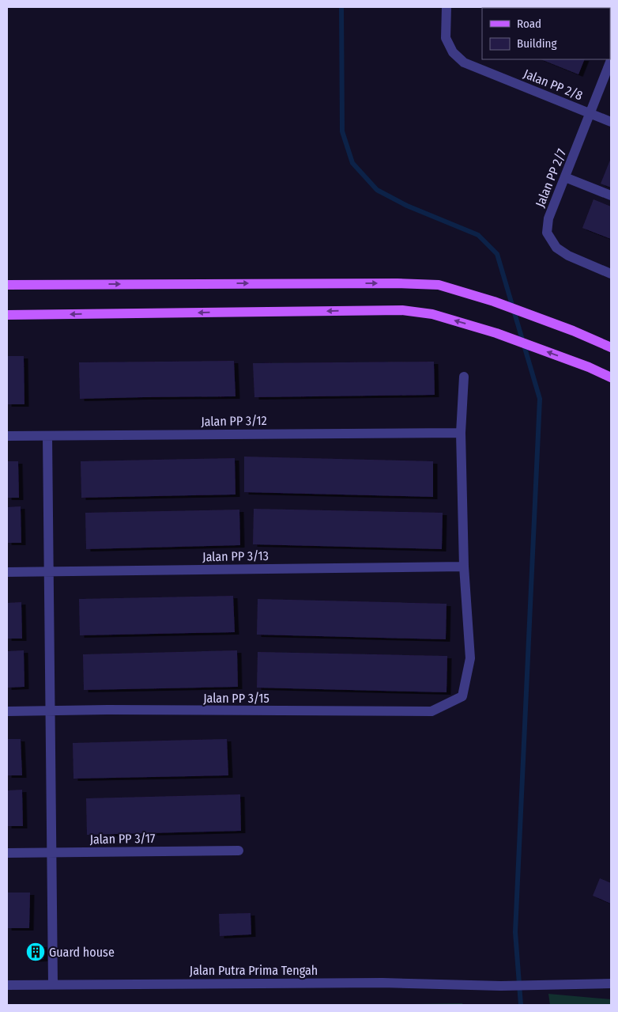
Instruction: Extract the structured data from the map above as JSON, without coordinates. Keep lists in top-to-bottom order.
{
  "streets": {
    "street": [
      "Jalan PP 2/8",
      "Jalan PP 2/7",
      "Jalan PP 3/12",
      "Jalan PP 3/13",
      "Jalan PP 3/15",
      "Jalan PP 3/17",
      "Jalan Putra Prima Tengah"
    ]
  },
  "crossings": [
    ["Jalan PP 2/8", "Jalan PP 2/7"],
    ["Jalan PP 3/13", "Jalan PP 3/15"]
  ],
  "places": {
    "building": ["Guard house"]
  },
  "legend": ["Road", "Building"]
}
